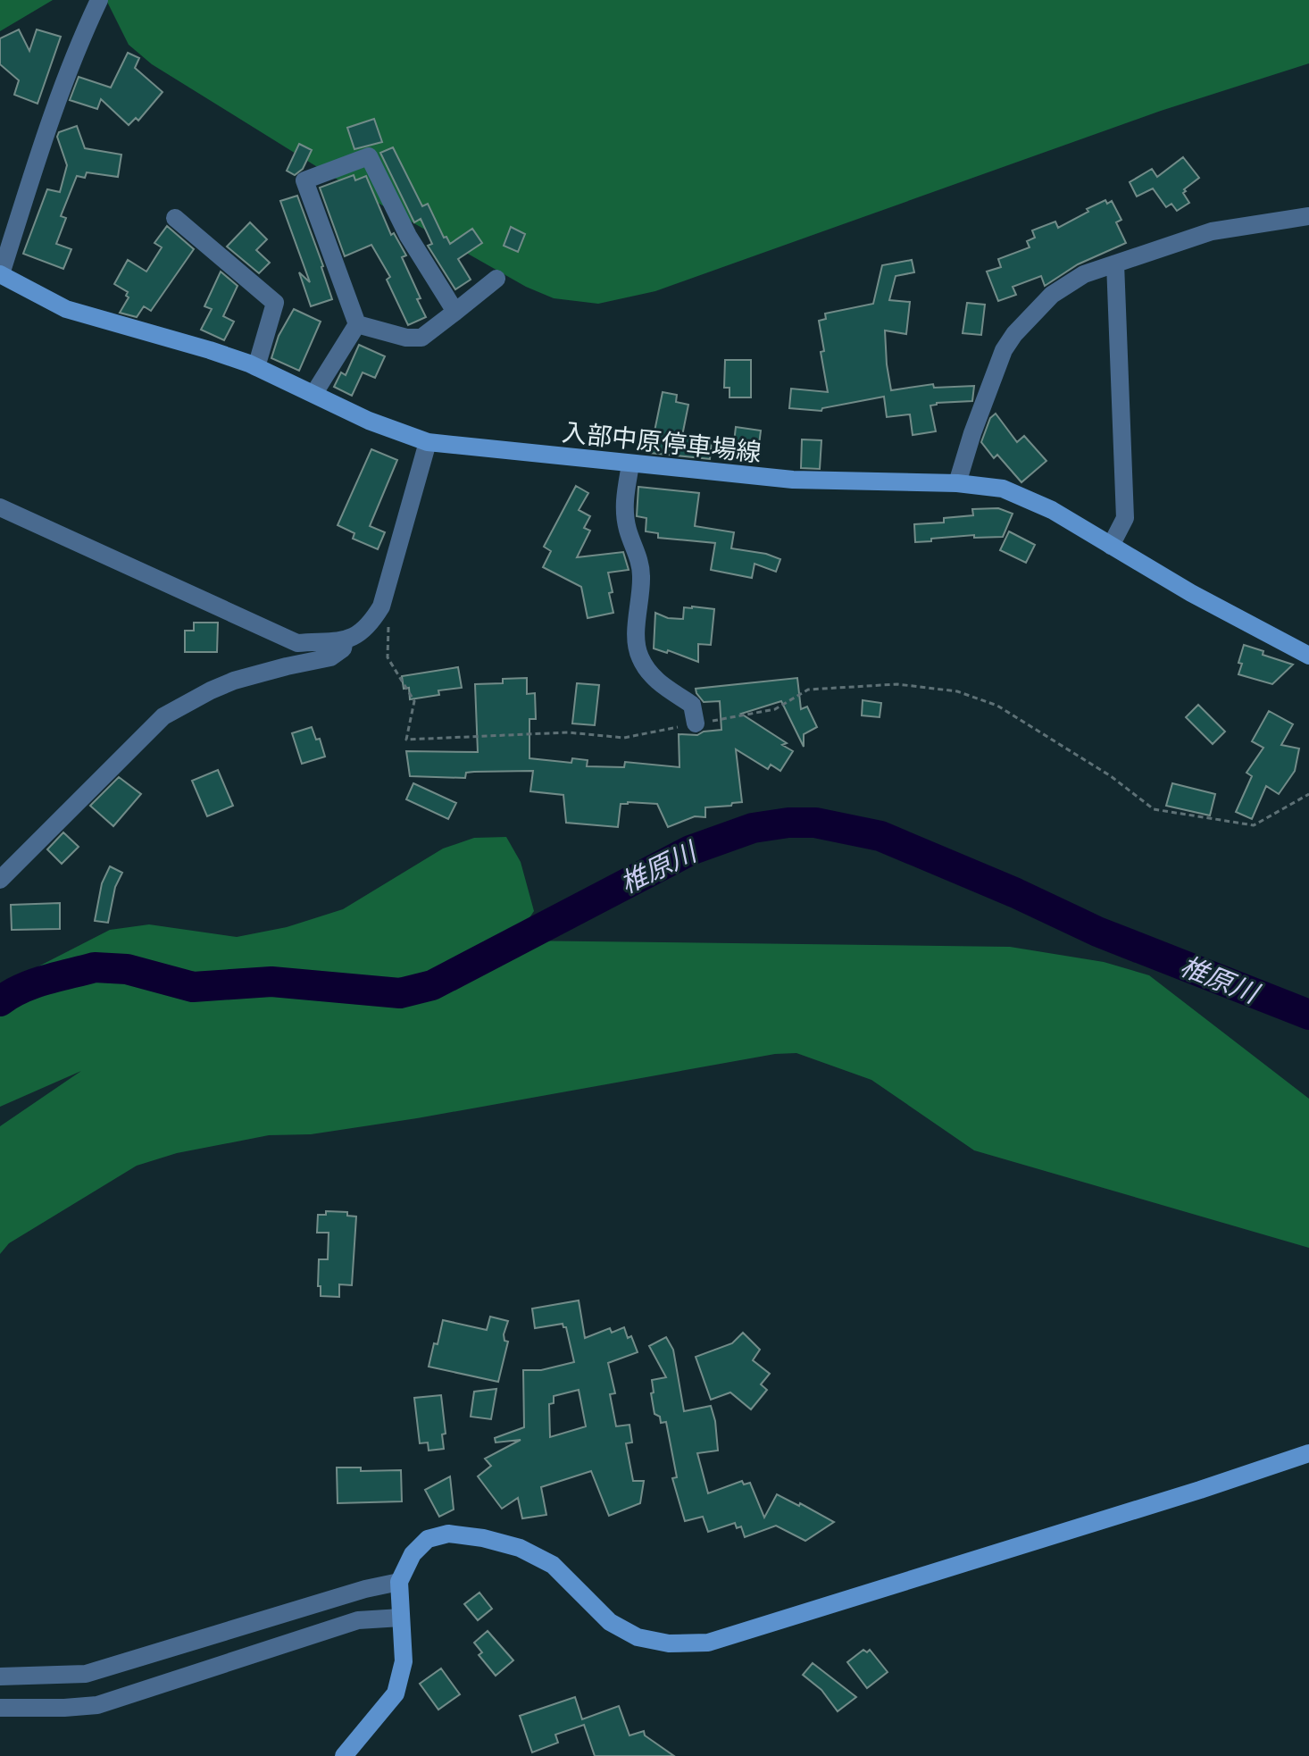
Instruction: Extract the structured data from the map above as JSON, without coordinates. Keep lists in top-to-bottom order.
{
  "streets": {
    "main road": ["入部中原停車場線"]
  },
  "water": ["椎原川"]
}
